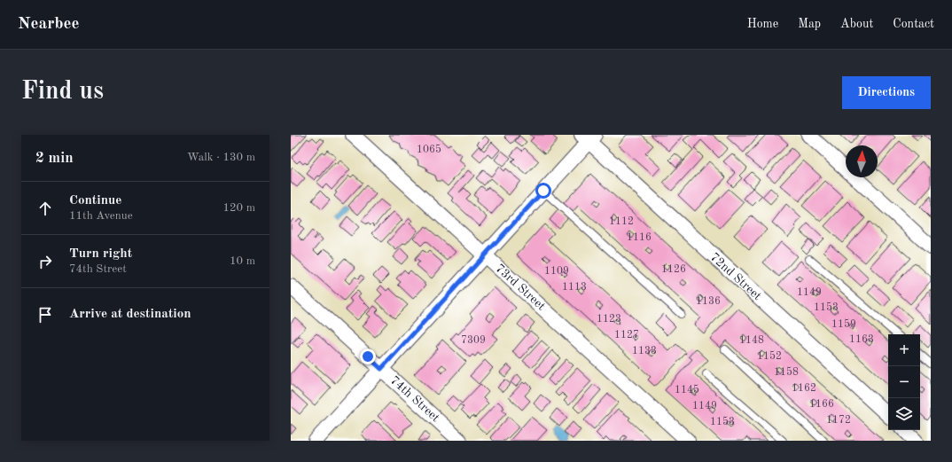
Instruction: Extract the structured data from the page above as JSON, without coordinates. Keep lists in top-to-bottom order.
{
  "streets": {
    "street": ["72nd Street", "73rd Street", "74th Street"]
  },
  "house_numbers": [
    "1065",
    "1112",
    "1116",
    "1126",
    "1109",
    "1113",
    "1149",
    "1136",
    "1153",
    "1123",
    "1159",
    "1127",
    "1163",
    "7309",
    "1148",
    "1133",
    "1152",
    "1158",
    "1162",
    "1145",
    "1166",
    "1149",
    "1172",
    "1153"
  ],
  "north": "top",
  "page": {
    "header": "Nearbee",
    "nav": [
      "Home",
      "Map",
      "About",
      "Contact"
    ],
    "buttons": "Directions",
    "title": "Find us",
    "heading": ["2 min", "Walk · 130 m"],
    "list": [
      ["Continue", "11th Avenue", "120 m"],
      ["Turn right", "74th Street", "10 m"],
      "Arrive at destination"
    ],
    "map_buttons": ["+", "−"]
  }
}
